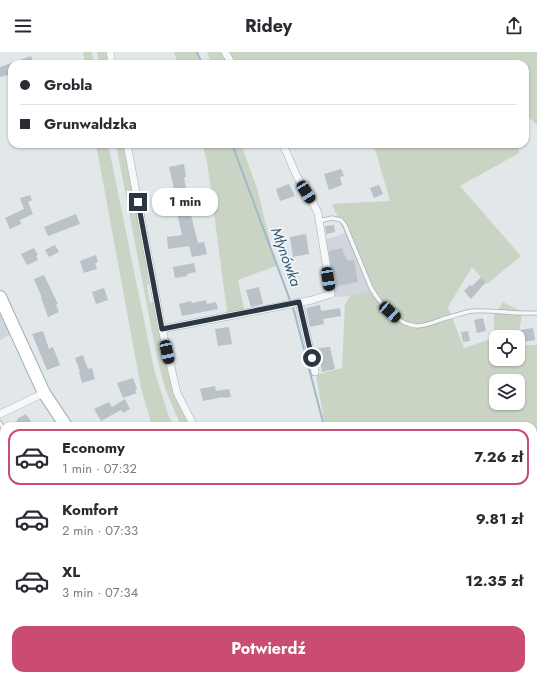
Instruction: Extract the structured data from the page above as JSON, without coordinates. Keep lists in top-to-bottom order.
{
  "water": ["Młynówka"],
  "page": {
    "header": "Ridey",
    "banner": ["Grobla", "Grunwaldzka"],
    "bubble": "1 min",
    "list": [
      {
        "name": "Economy",
        "note": "1 min · 07:32",
        "value": "7.26 zł"
      },
      {
        "name": "Komfort",
        "note": "2 min · 07:33",
        "value": "9.81 zł"
      },
      {
        "name": "XL",
        "note": "3 min · 07:34",
        "value": "12.35 zł"
      }
    ],
    "buttons": "Potwierdź"
  }
}
